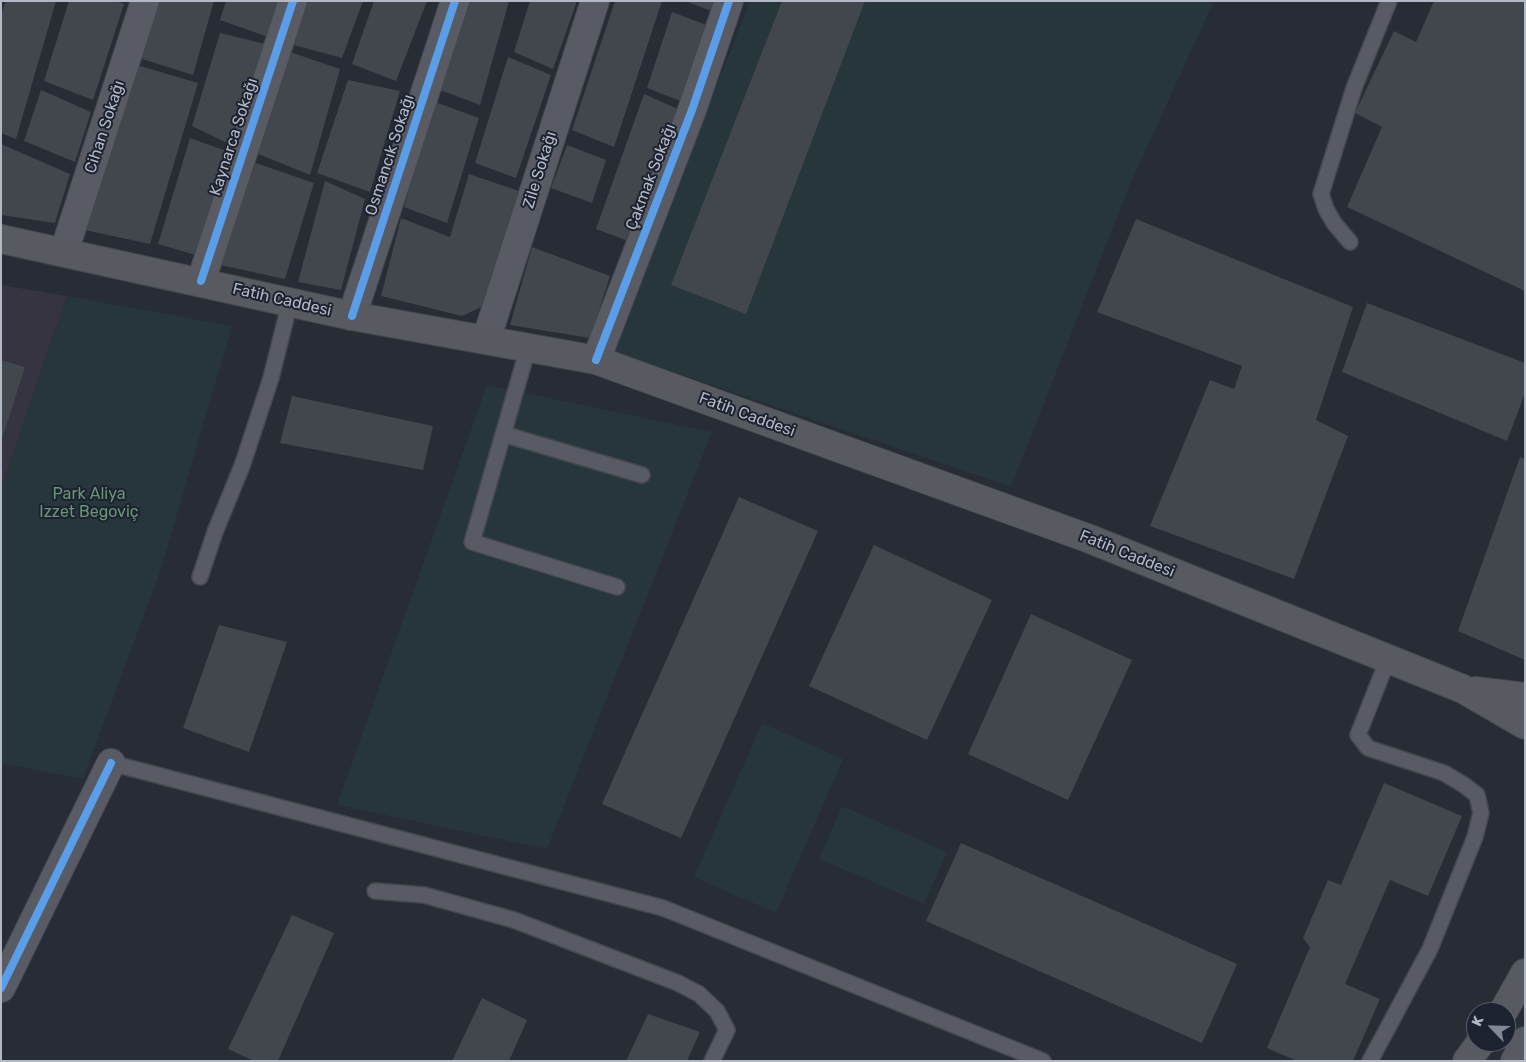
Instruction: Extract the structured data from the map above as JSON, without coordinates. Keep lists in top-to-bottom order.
{
  "streets": {
    "main road": ["Fatih Caddesi"],
    "street": [
      "Cihan Sokağı",
      "Kaynarca Sokağı",
      "Osmancık Sokağı",
      "Zile Sokağı",
      "Çakmak Sokağı"
    ]
  },
  "crossings": [
    ["Cihan Sokağı", "Fatih Caddesi"],
    ["Kaynarca Sokağı", "Fatih Caddesi"],
    ["Osmancık Sokağı", "Fatih Caddesi"],
    ["Zile Sokağı", "Fatih Caddesi"],
    ["Çakmak Sokağı", "Fatih Caddesi"]
  ],
  "parks": ["Park Aliya Izzet Begoviç"],
  "north": "top left"
}
